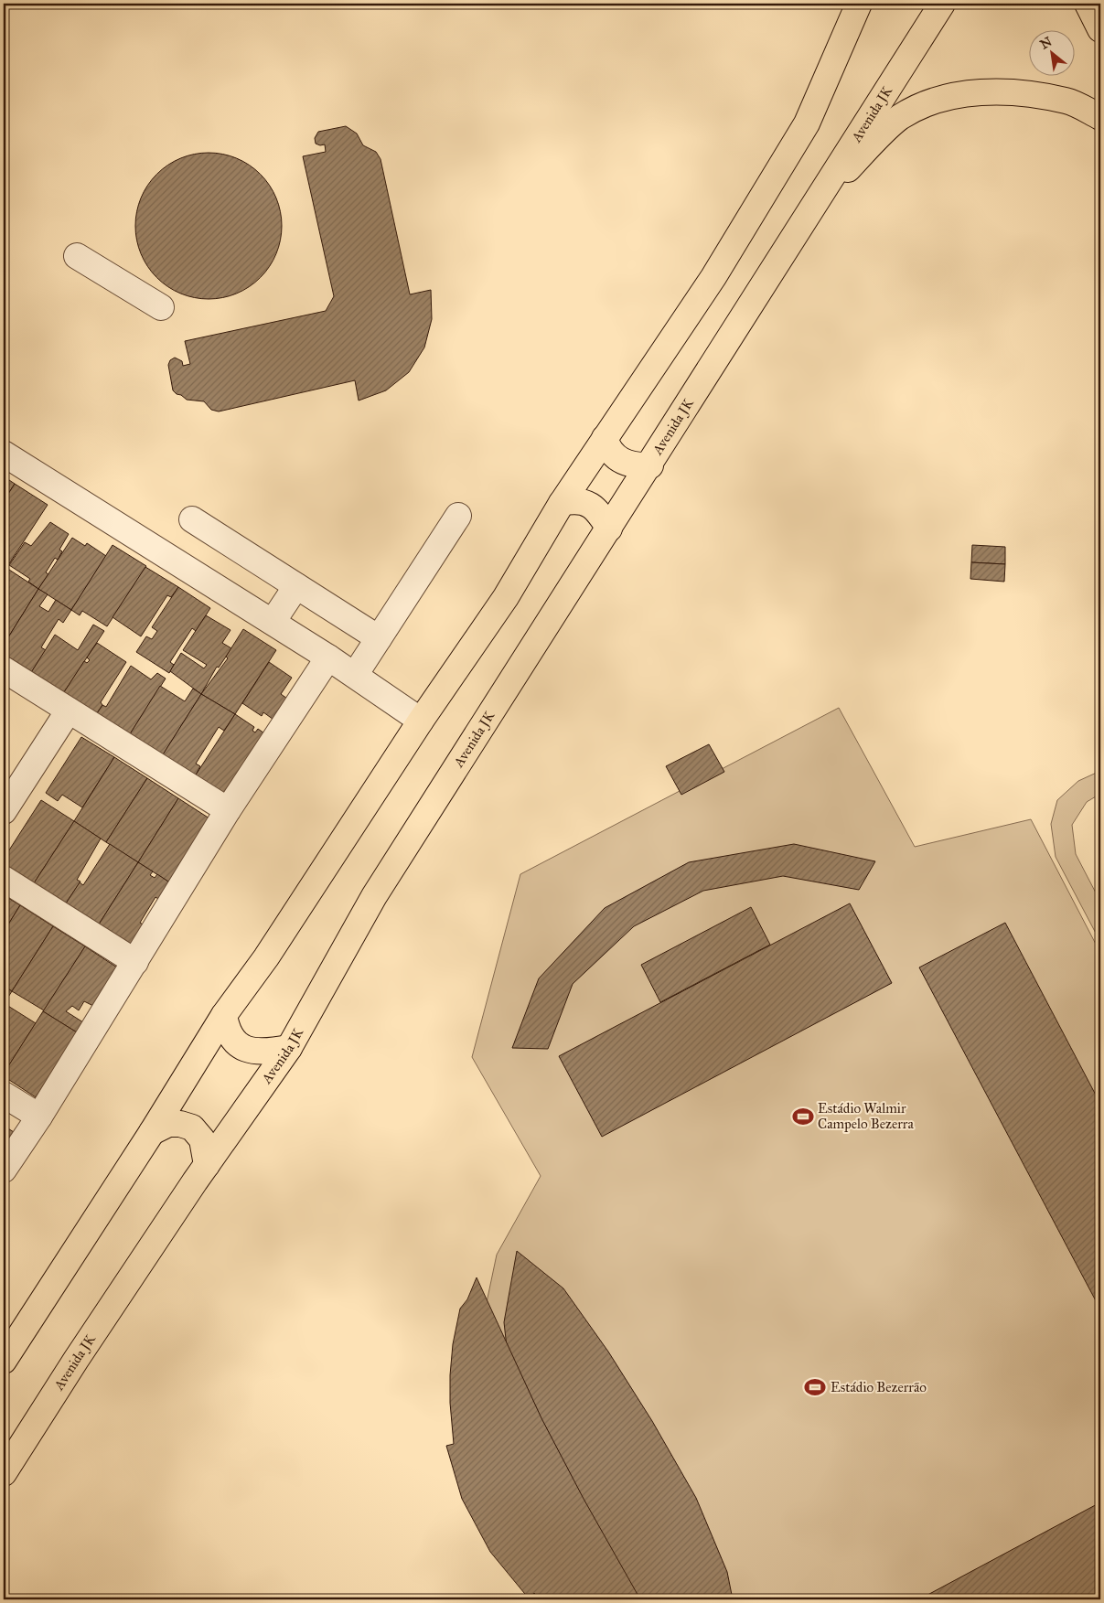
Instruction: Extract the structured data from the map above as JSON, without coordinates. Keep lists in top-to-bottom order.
{
  "streets": {
    "main road": ["Avenida JK"]
  },
  "places": {
    "sports": ["Estádio Walmir Campelo Bezerra", "Estádio Bezerrão"]
  },
  "north": "top left"
}
